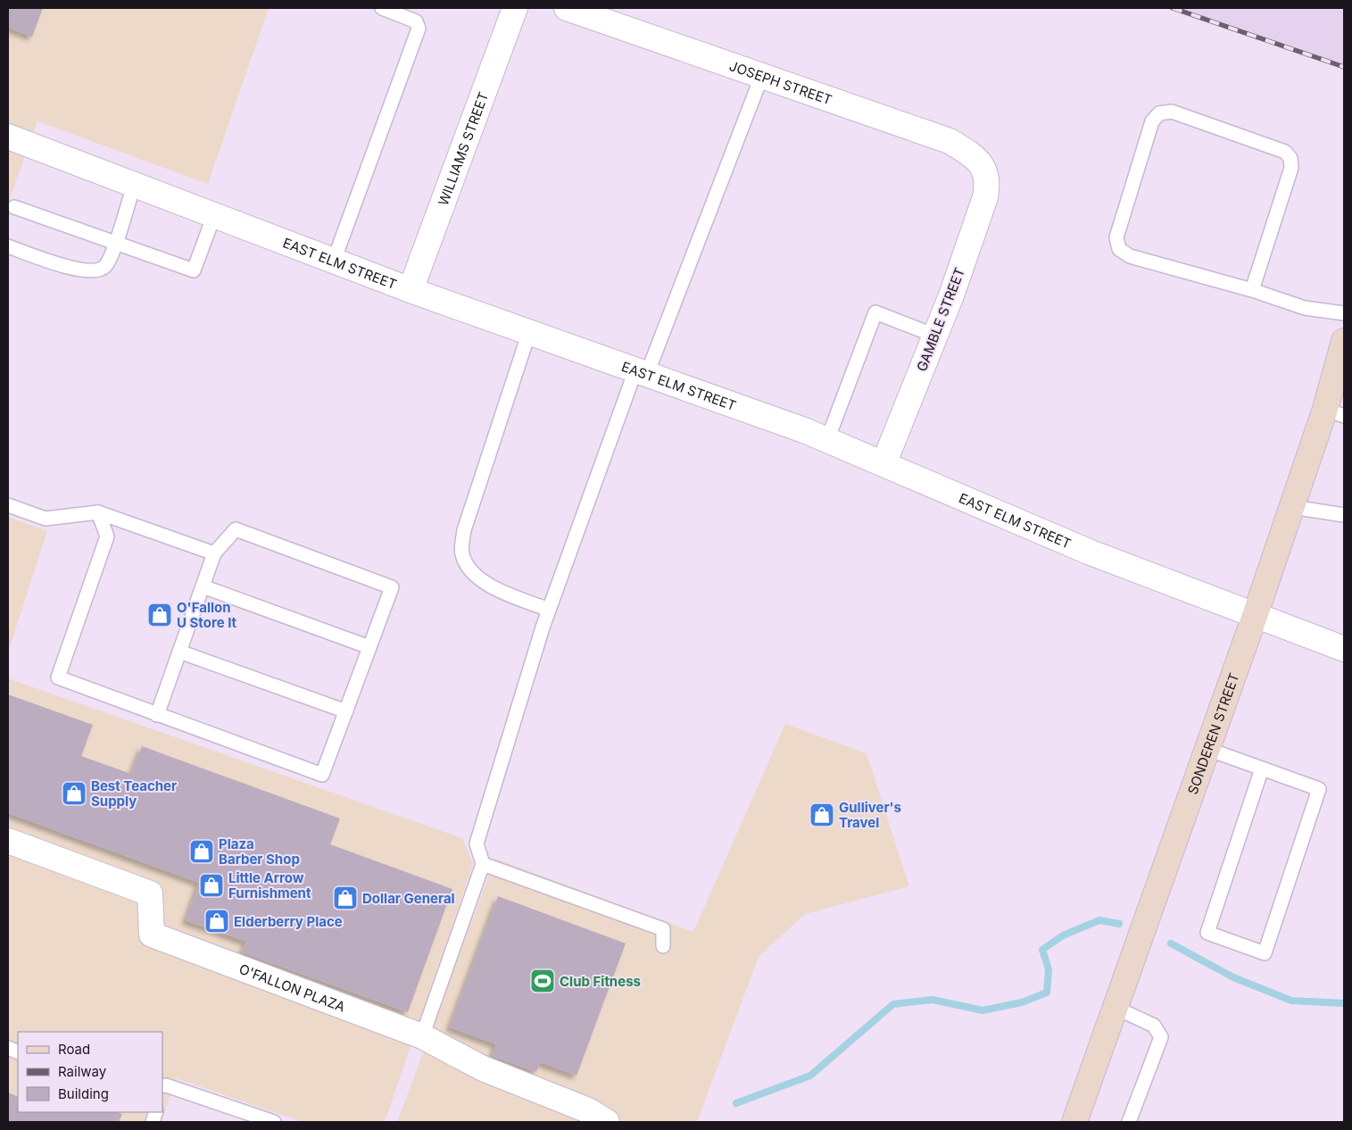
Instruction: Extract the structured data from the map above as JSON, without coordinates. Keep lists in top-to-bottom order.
{
  "streets": {
    "street": [
      "JOSEPH STREET",
      "WILLIAMS STREET",
      "EAST ELM STREET",
      "GAMBLE STREET",
      "SONDEREN STREET",
      "O'FALLON PLAZA"
    ]
  },
  "crossings": [
    ["JOSEPH STREET", "GAMBLE STREET"],
    ["WILLIAMS STREET", "EAST ELM STREET"],
    ["EAST ELM STREET", "GAMBLE STREET"],
    ["EAST ELM STREET", "SONDEREN STREET"]
  ],
  "places": {
    "shop": [
      "O'Fallon U Store It",
      "Best Teacher Supply",
      "Gulliver's Travel",
      "Plaza Barber Shop",
      "Little Arrow Furnishment",
      "Dollar General",
      "Elderberry Place"
    ],
    "sports": ["Club Fitness"]
  },
  "legend": ["Road", "Railway", "Building"]
}
